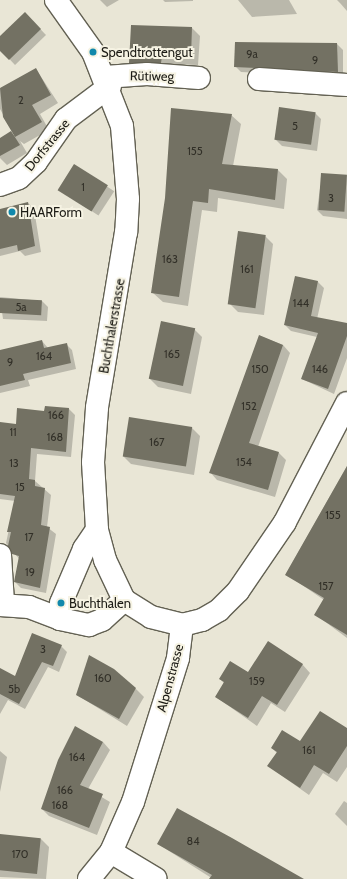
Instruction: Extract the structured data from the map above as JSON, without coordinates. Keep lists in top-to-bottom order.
{
  "streets": {
    "street": [
      "Rütiweg",
      "Dorfstrasse",
      "Buchthalerstrasse",
      "Alpenstrasse"
    ]
  },
  "crossings": [
    ["Rütiweg", "Dorfstrasse"],
    ["Rütiweg", "Buchthalerstrasse"],
    ["Dorfstrasse", "Buchthalerstrasse"]
  ],
  "places": ["Spendtrottengut", "HAARForm", "Buchthalen"],
  "house_numbers": [
    "9a",
    "9",
    "2",
    "5",
    "155",
    "1",
    "3",
    "163",
    "161",
    "144",
    "5a",
    "165",
    "164",
    "9",
    "150",
    "146",
    "152",
    "166",
    "11",
    "168",
    "167",
    "154",
    "13",
    "15",
    "155",
    "17",
    "19",
    "157",
    "3",
    "160",
    "159",
    "5b",
    "161",
    "164",
    "166",
    "168",
    "84",
    "170"
  ]
}
